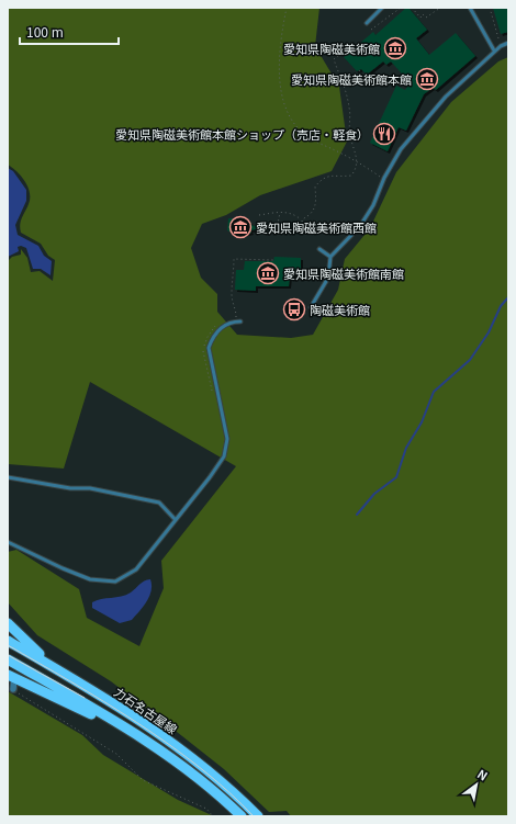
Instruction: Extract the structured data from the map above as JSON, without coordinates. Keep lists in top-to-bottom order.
{
  "streets": {
    "main road": ["力石名古屋線"]
  },
  "places": {
    "museum": [
      "愛知県陶磁美術館",
      "愛知県陶磁美術館本館",
      "愛知県陶磁美術館西館",
      "愛知県陶磁美術館南館"
    ],
    "restaurant": ["愛知県陶磁美術館本館ショップ（売店・軽食）"],
    "bus stop": ["陶磁美術館"]
  },
  "scale_bar": "100 m",
  "north": "top right"
}
